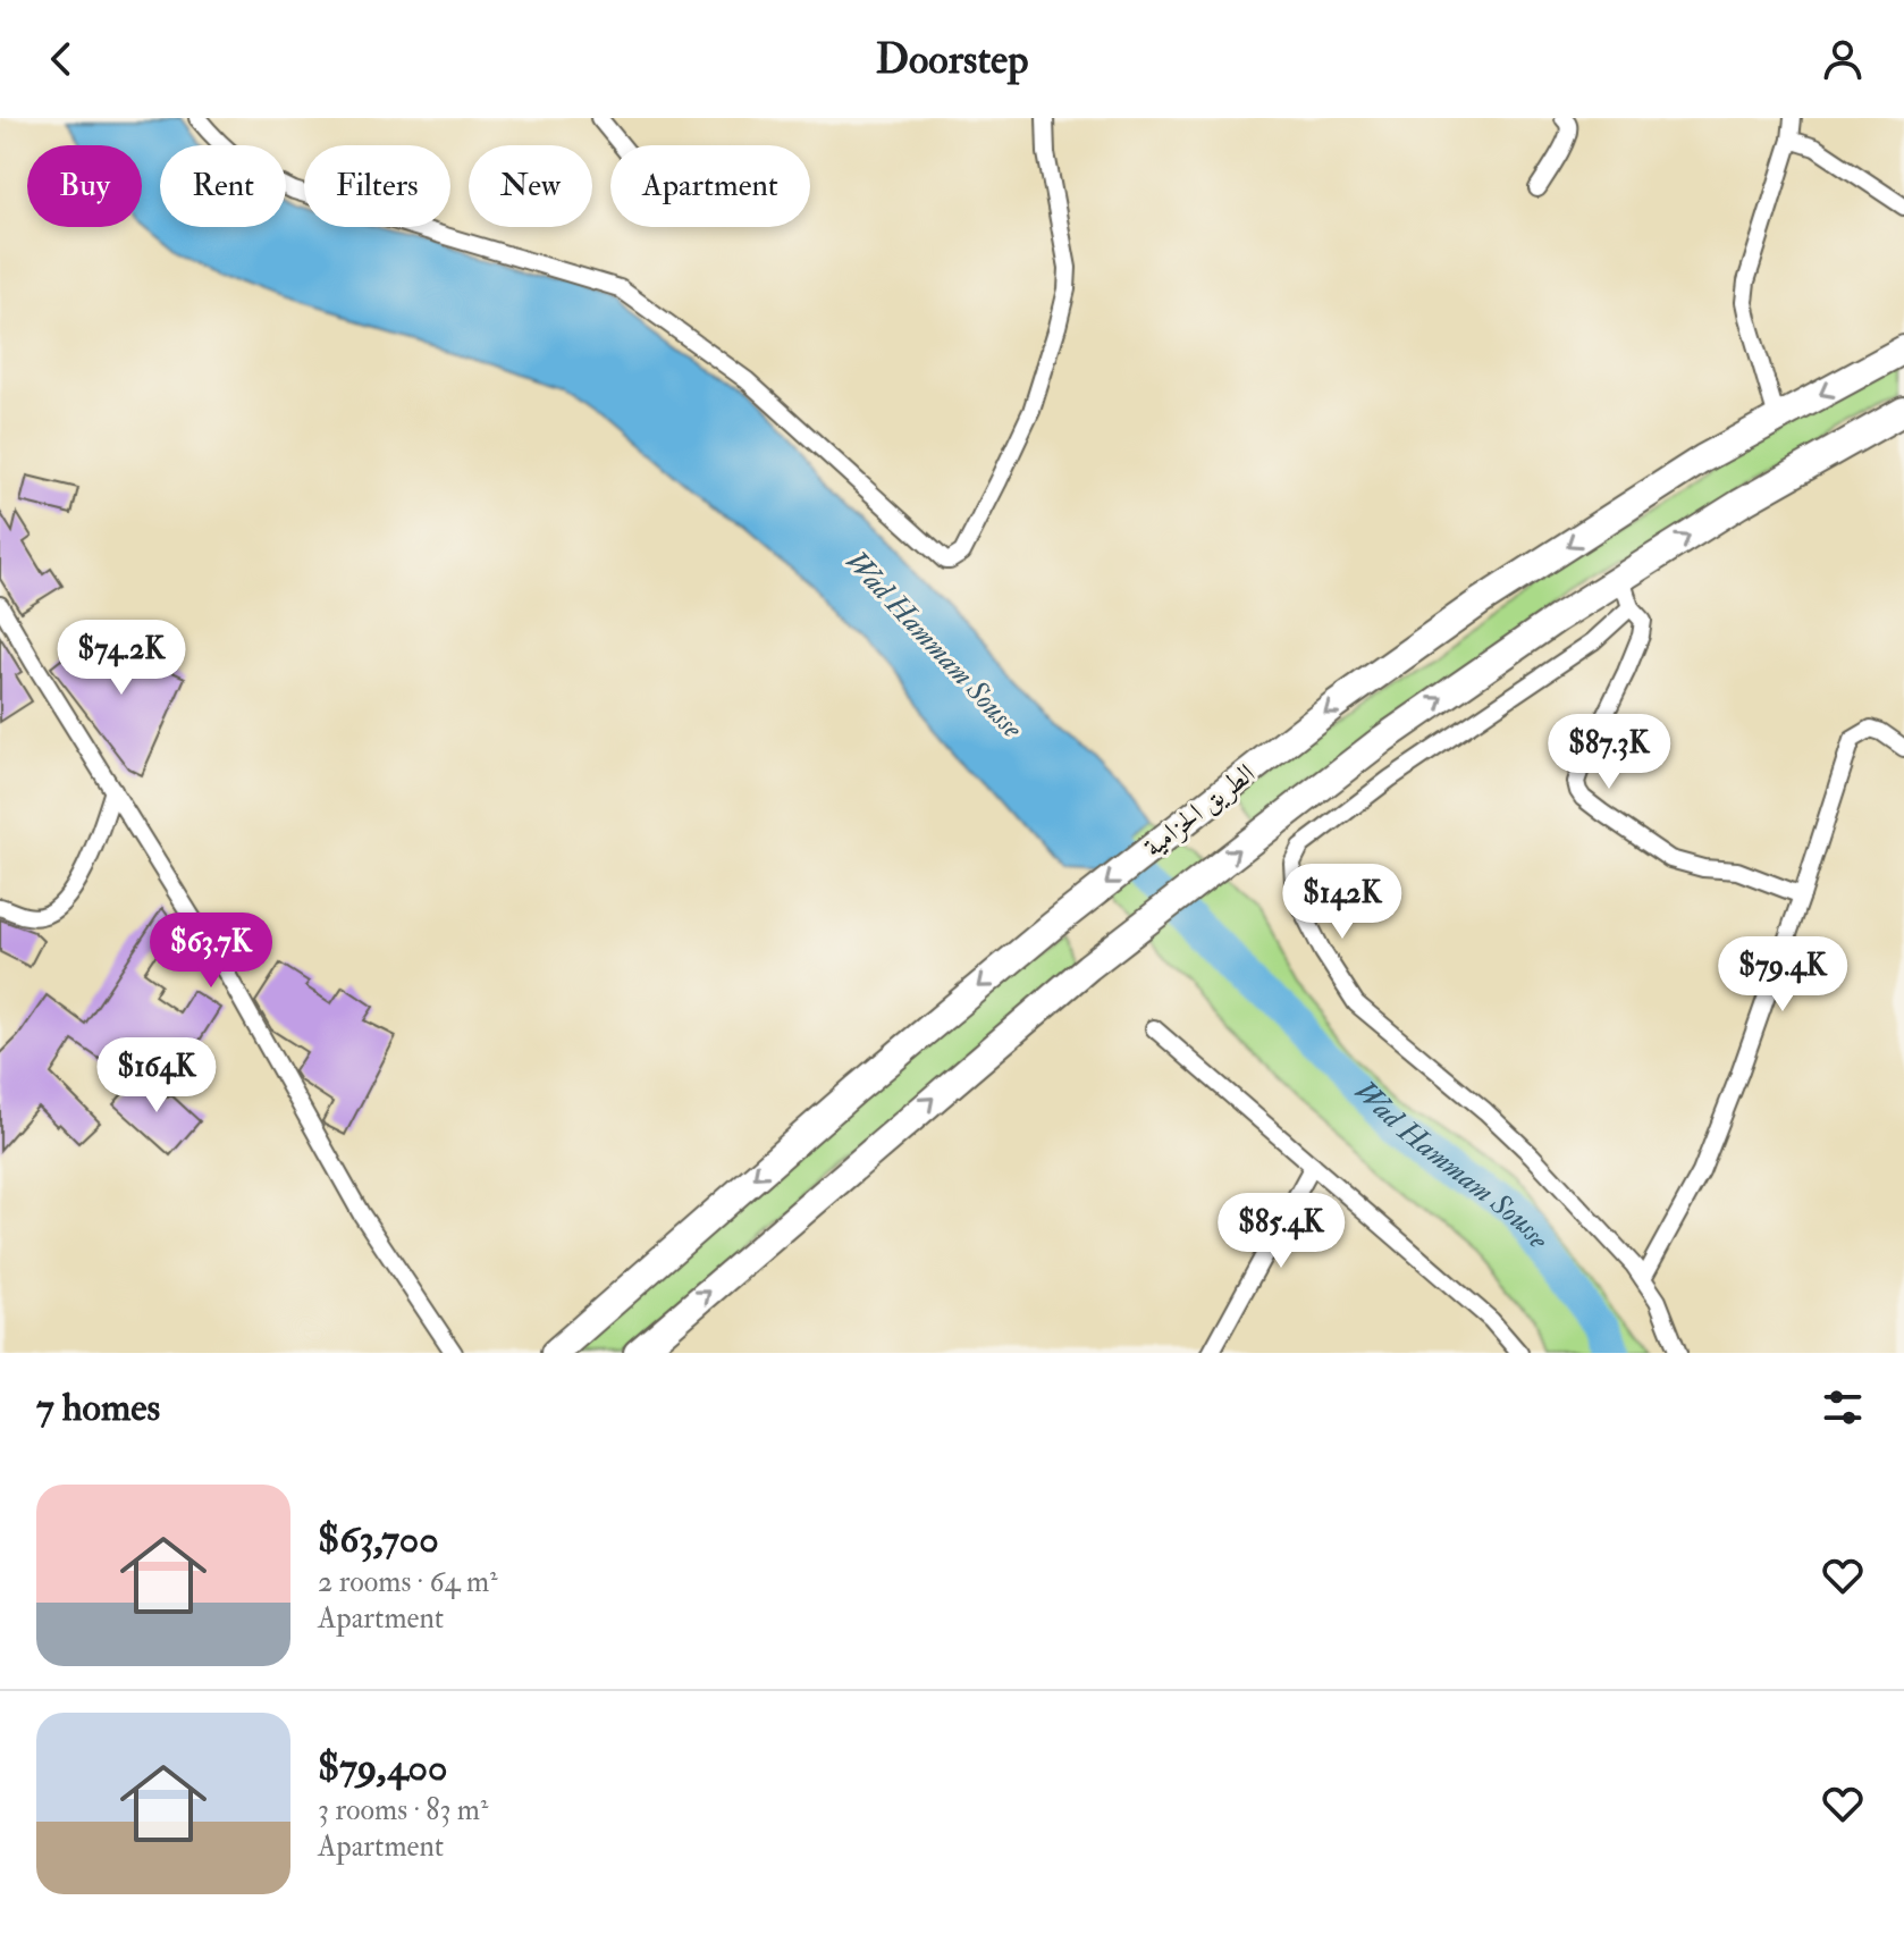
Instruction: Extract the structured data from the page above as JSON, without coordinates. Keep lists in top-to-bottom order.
{
  "streets": {
    "highway": ["الطريق الحزامية"]
  },
  "water": ["Wad Hammam Sousse"],
  "page": {
    "header": "Doorstep",
    "chip": [
      "Buy",
      "Rent",
      "Filters",
      "New",
      "Apartment"
    ],
    "price": [
      "$74.2K",
      "$87.3K",
      "$142K",
      "$63.7K",
      "$79.4K",
      "$164K",
      "$85.4K"
    ],
    "heading": "7 homes",
    "list": [
      {
        "name": "$63,700",
        "note": "2 rooms · 64 m² · Apartment"
      },
      {
        "name": "$79,400",
        "note": "3 rooms · 83 m² · Apartment"
      }
    ]
  }
}
